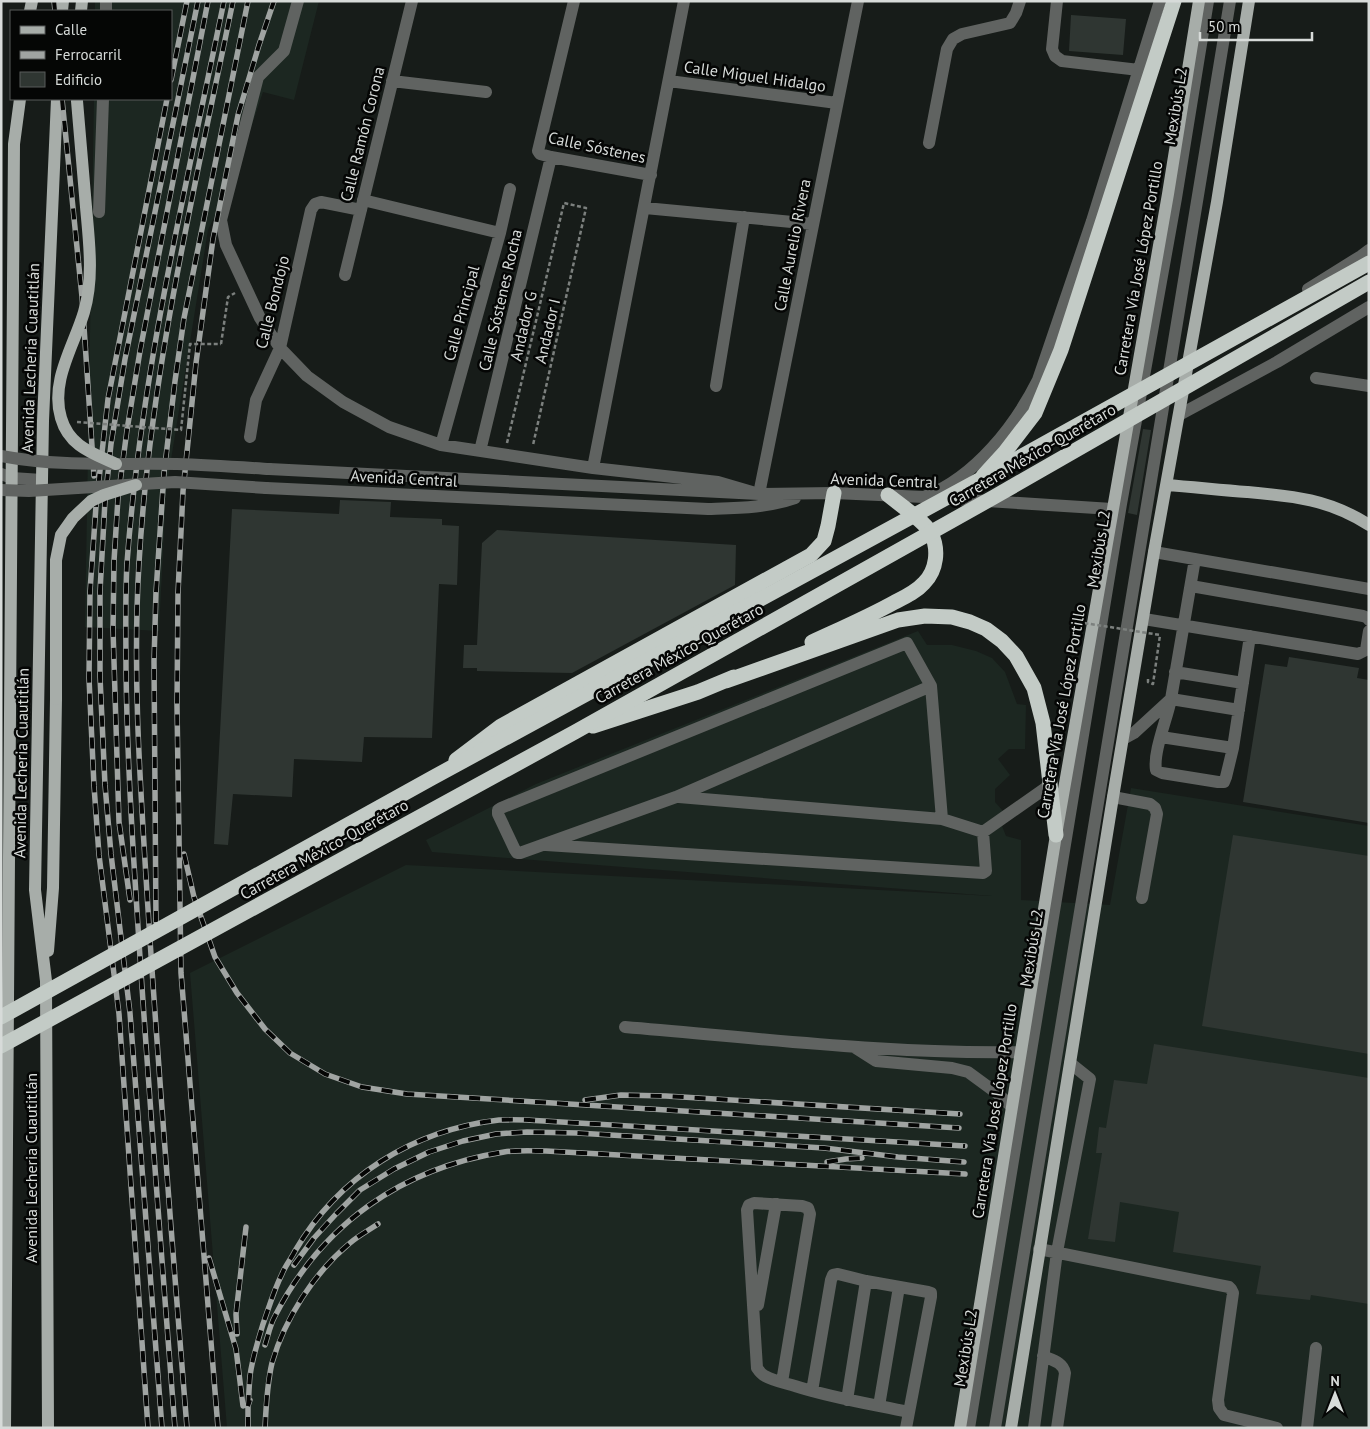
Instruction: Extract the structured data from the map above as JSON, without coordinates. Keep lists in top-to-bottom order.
{
  "streets": {
    "highway": ["Carretera México-Querétaro"],
    "main road": ["Carretera Vía José López Portillo", "Avenida Lecheria Cuautitlán"],
    "street": [
      "Calle Miguel Hidalgo",
      "Mexibús L2",
      "Calle Ramón Corona",
      "Calle Sóstenes",
      "Calle Aurelio Rivera",
      "Calle Sóstenes Rocha",
      "Calle Bondojo",
      "Calle Principal",
      "Avenida Central"
    ],
    "path": ["Andador G", "Andador I"]
  },
  "crossings": [
    ["Calle Miguel Hidalgo", "Calle Aurelio Rivera"],
    ["Calle Ramón Corona", "Calle Bondojo"],
    ["Calle Sóstenes", "Calle Sóstenes Rocha"],
    ["Calle Aurelio Rivera", "Avenida Central"],
    ["Carretera Vía José López Portillo", "Avenida Central"],
    ["Andador G", "Andador I"]
  ],
  "legend": ["Calle", "Ferrocarril", "Edificio"],
  "scale_bar": "50 m",
  "north": "top"
}
